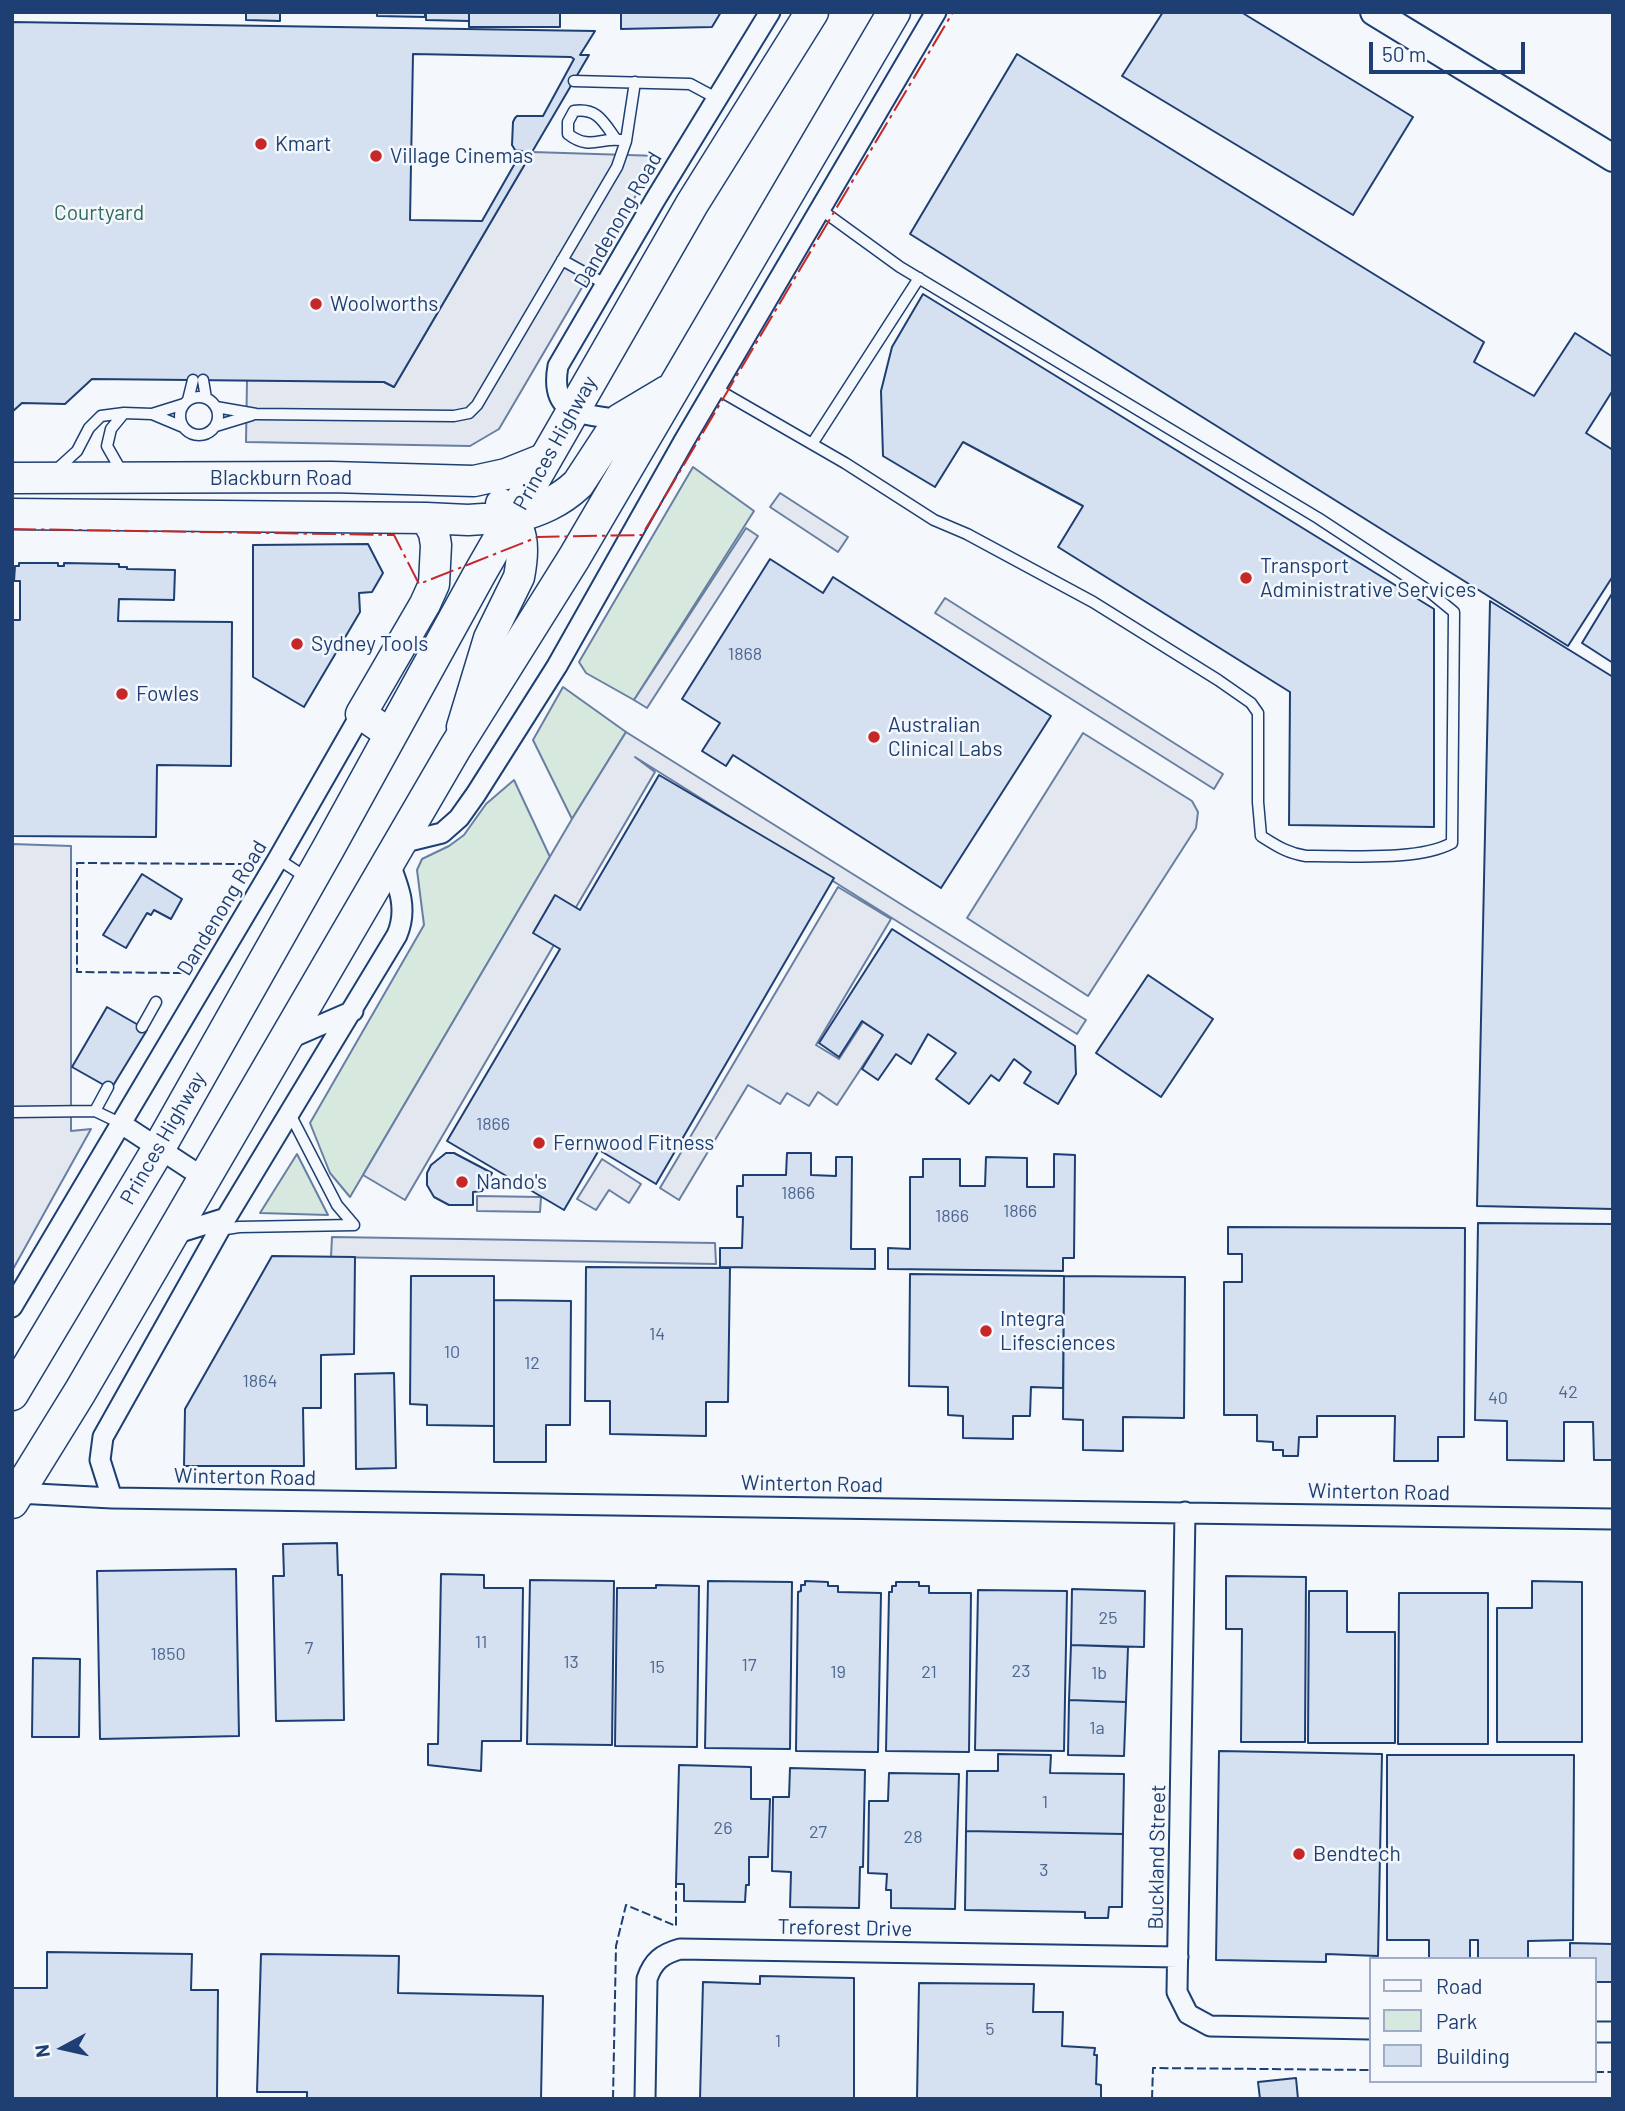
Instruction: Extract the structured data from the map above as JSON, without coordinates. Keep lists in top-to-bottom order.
{
  "streets": {
    "highway": ["Princes Highway"],
    "main road": ["Blackburn Road"],
    "street": [
      "Dandenong Road",
      "Winterton Road",
      "Buckland Street",
      "Treforest Drive"
    ]
  },
  "crossings": [
    ["Dandenong Road", "Princes Highway"],
    ["Princes Highway", "Blackburn Road"],
    ["Winterton Road", "Buckland Street"],
    ["Buckland Street", "Treforest Drive"]
  ],
  "parks": ["Courtyard"],
  "places": [
    "Kmart",
    "Village Cinemas",
    "Woolworths",
    "Transport Administrative Services",
    "Sydney Tools",
    "Fowles",
    "Australian Clinical Labs",
    "Fernwood Fitness",
    "Nando's",
    "Integra Lifesciences",
    "Bendtech"
  ],
  "house_numbers": [
    "1868",
    "1866",
    "1866",
    "1866",
    "1866",
    "14",
    "10",
    "12",
    "1864",
    "42",
    "40",
    "25",
    "11",
    "7",
    "1850",
    "13",
    "17",
    "15",
    "23",
    "19",
    "21",
    "1b",
    "1a",
    "1",
    "26",
    "27",
    "28",
    "3",
    "5",
    "1"
  ],
  "legend": ["Road", "Park", "Building"],
  "scale_bar": "50 m",
  "north": "left"
}
